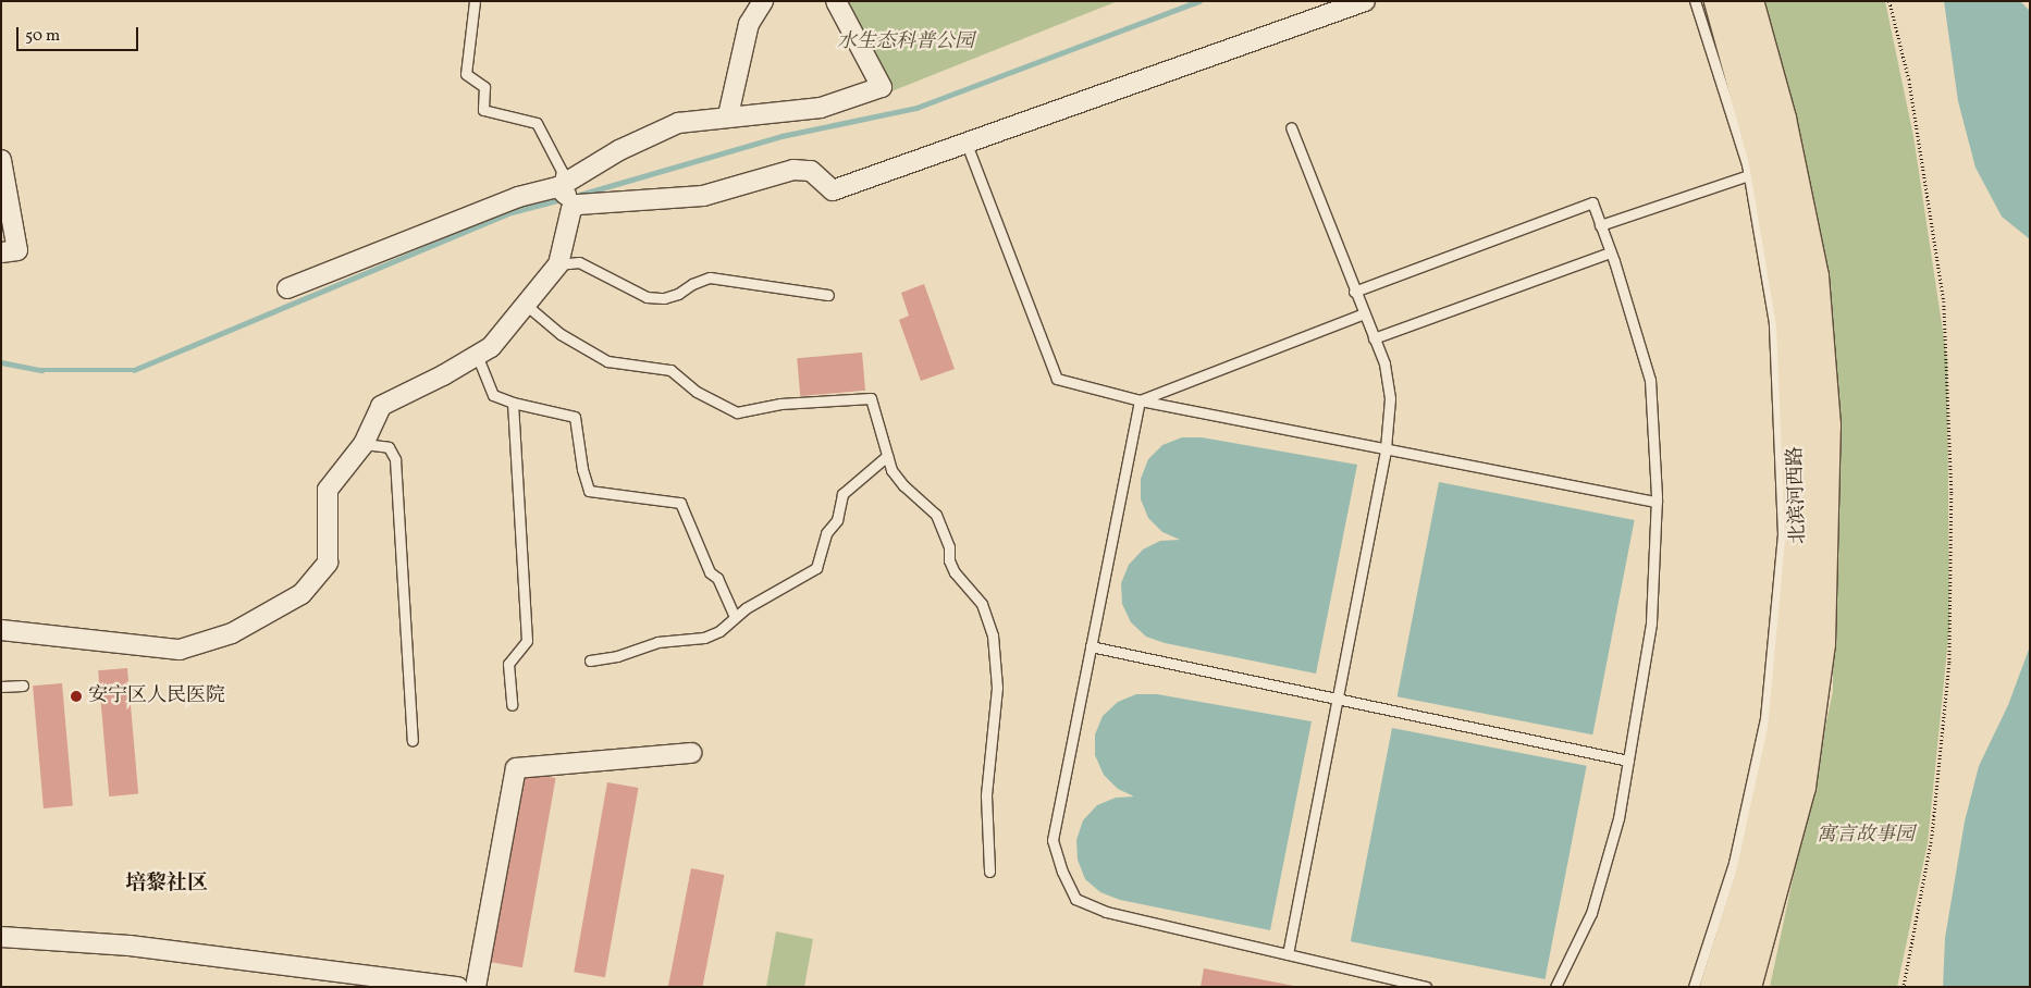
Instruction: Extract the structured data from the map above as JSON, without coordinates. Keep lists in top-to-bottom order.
{
  "streets": {
    "main road": ["北滨河西路"]
  },
  "districts": ["培黎社区"],
  "parks": ["水生态科普公园", "寓言故事园"],
  "places": ["安宁区人民医院"],
  "scale_bar": "50 m"
}
